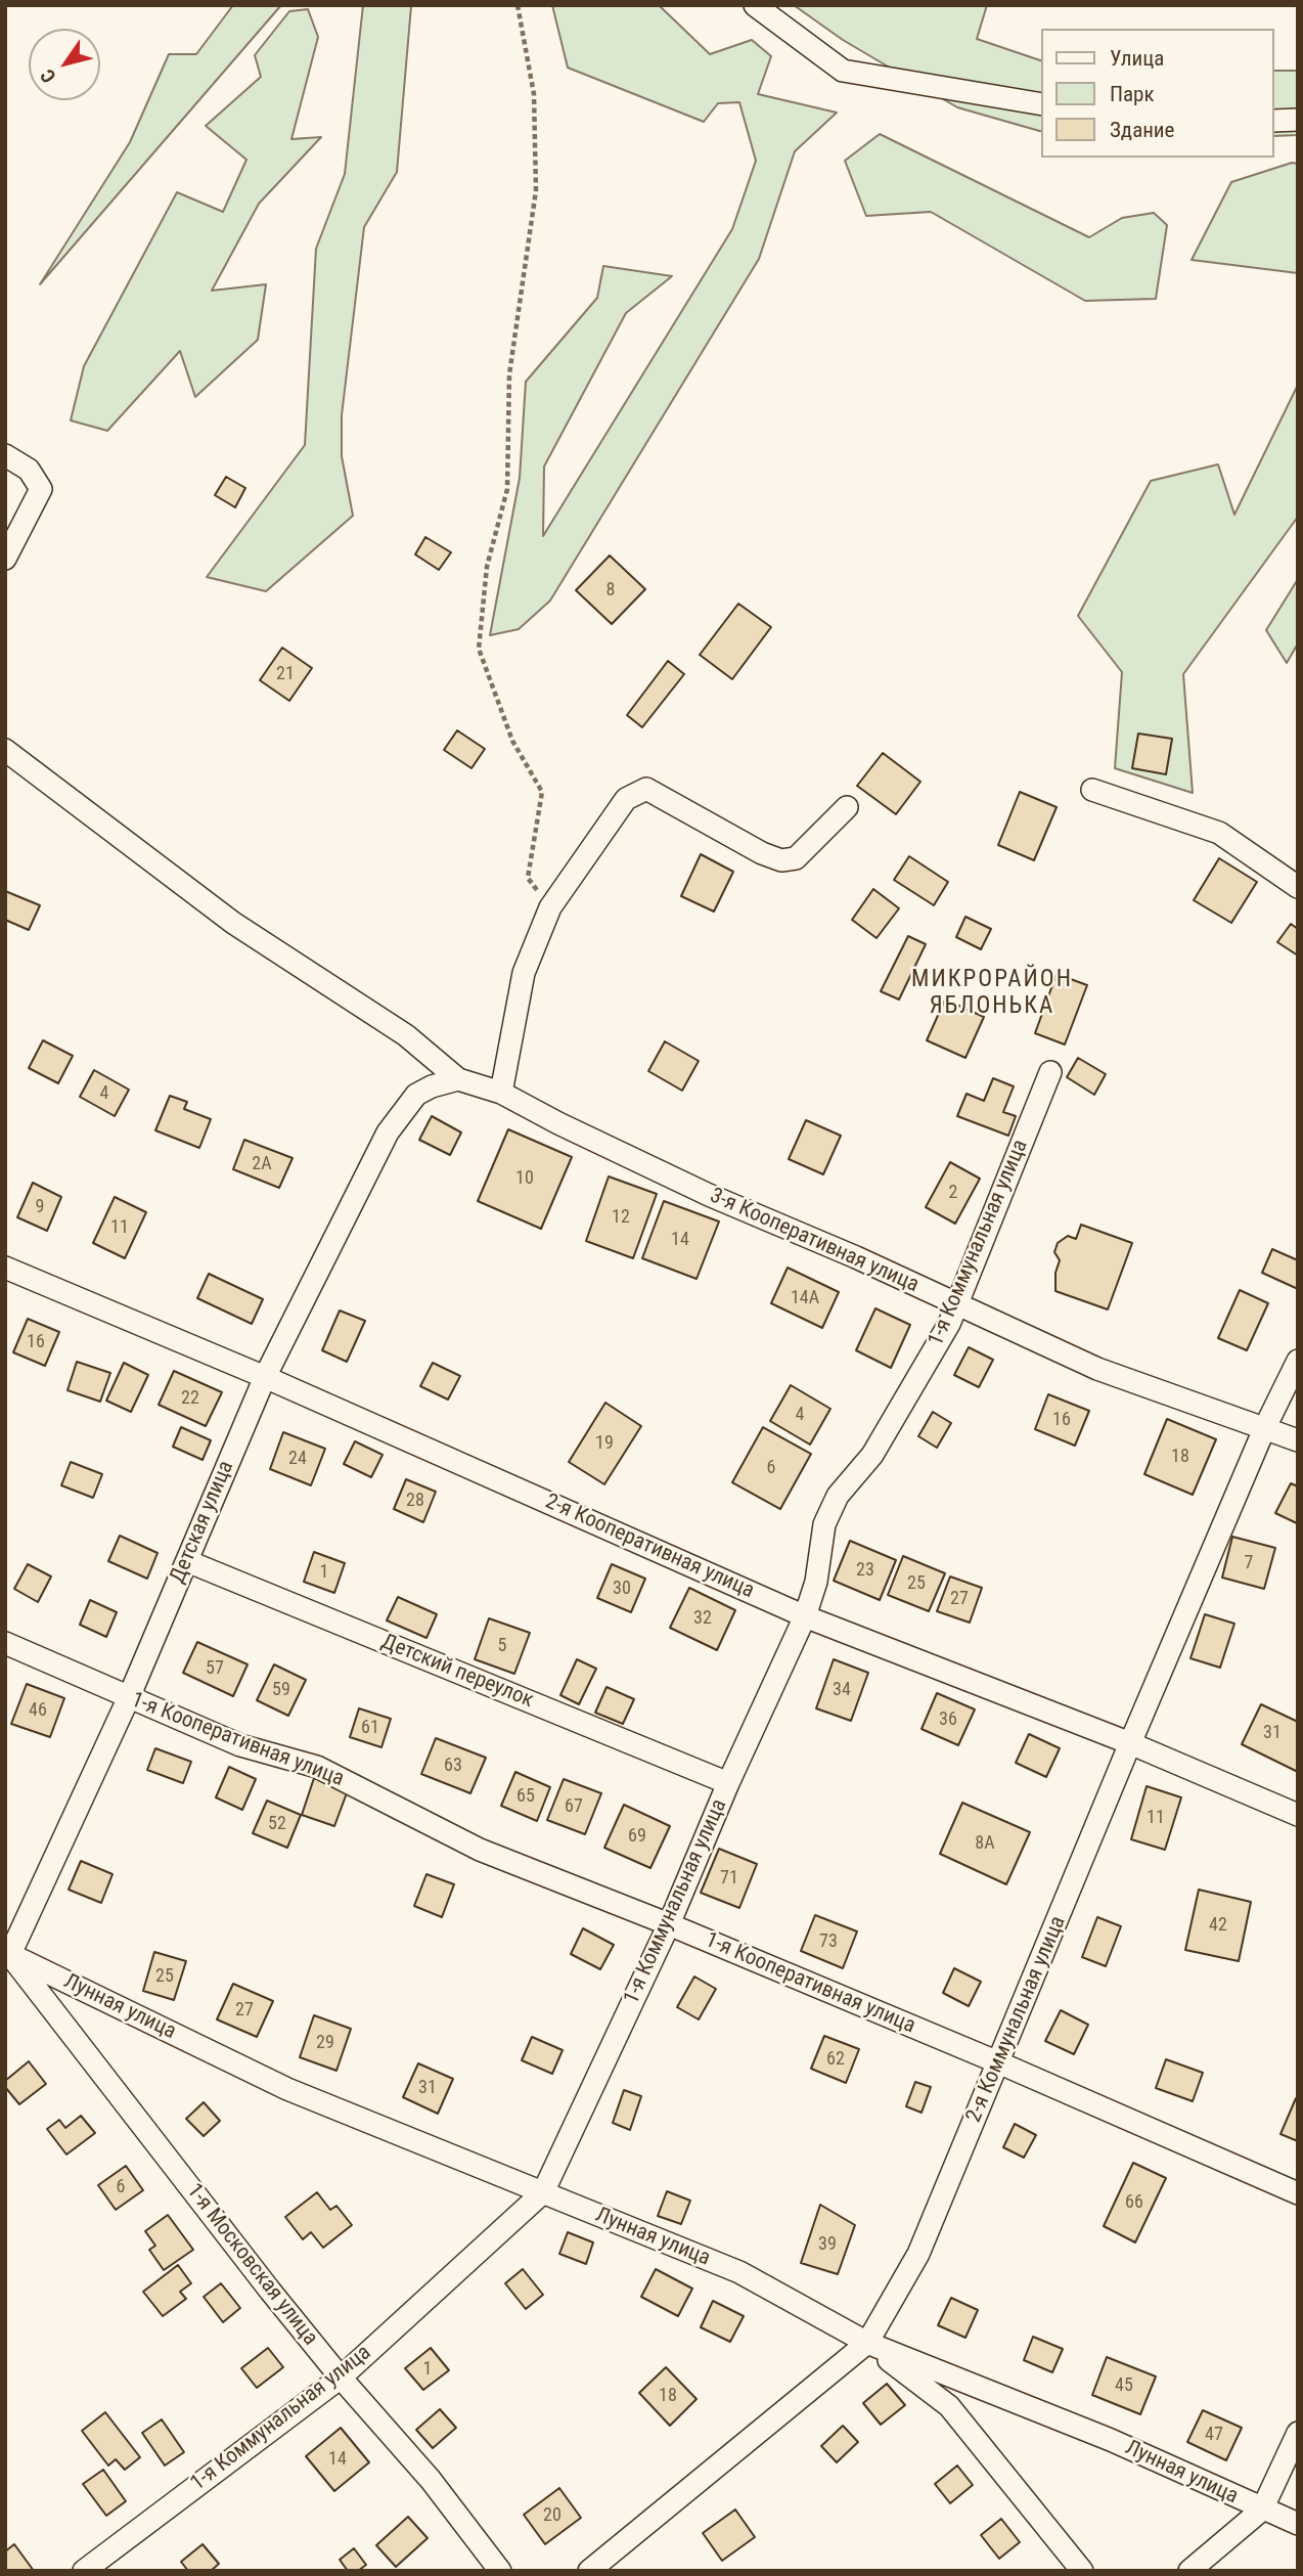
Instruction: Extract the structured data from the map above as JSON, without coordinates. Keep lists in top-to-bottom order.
{
  "streets": {
    "street": [
      "3-я Кооперативная улица",
      "1-я Коммунальная улица",
      "Детская улица",
      "2-я Кооперативная улица",
      "Детский переулок",
      "1-я Кооперативная улица",
      "Лунная улица",
      "2-я Коммунальная улица",
      "1-я Московская улица"
    ]
  },
  "crossings": [
    ["3-я Кооперативная улица", "1-я Коммунальная улица"],
    ["3-я Кооперативная улица", "Детская улица"],
    ["3-я Кооперативная улица", "2-я Коммунальная улица"],
    ["1-я Коммунальная улица", "2-я Кооперативная улица"],
    ["1-я Коммунальная улица", "Детский переулок"],
    ["1-я Коммунальная улица", "1-я Кооперативная улица"],
    ["1-я Коммунальная улица", "Лунная улица"],
    ["1-я Коммунальная улица", "1-я Московская улица"],
    ["Детская улица", "2-я Кооперативная улица"],
    ["Детская улица", "Детский переулок"],
    ["Детская улица", "1-я Кооперативная улица"],
    ["Детская улица", "Лунная улица"],
    ["Детская улица", "1-я Московская улица"],
    ["2-я Кооперативная улица", "2-я Коммунальная улица"],
    ["1-я Кооперативная улица", "2-я Коммунальная улица"],
    ["Лунная улица", "2-я Коммунальная улица"],
    ["Лунная улица", "1-я Московская улица"]
  ],
  "districts": ["МИКРОРАЙОН ЯБЛОНЬКА"],
  "house_numbers": [
    "8",
    "21",
    "4",
    "2А",
    "10",
    "2",
    "9",
    "12",
    "11",
    "14",
    "14А",
    "16",
    "22",
    "4",
    "16",
    "19",
    "18",
    "24",
    "6",
    "28",
    "7",
    "23",
    "1",
    "25",
    "30",
    "27",
    "32",
    "5",
    "57",
    "59",
    "34",
    "46",
    "36",
    "61",
    "31",
    "63",
    "65",
    "67",
    "11",
    "52",
    "69",
    "8А",
    "71",
    "42",
    "73",
    "25",
    "27",
    "29",
    "62",
    "31",
    "6",
    "66",
    "39",
    "1",
    "45",
    "18",
    "47",
    "14",
    "20"
  ],
  "legend": ["Улица", "Парк", "Здание"],
  "north": "bottom left"
}
